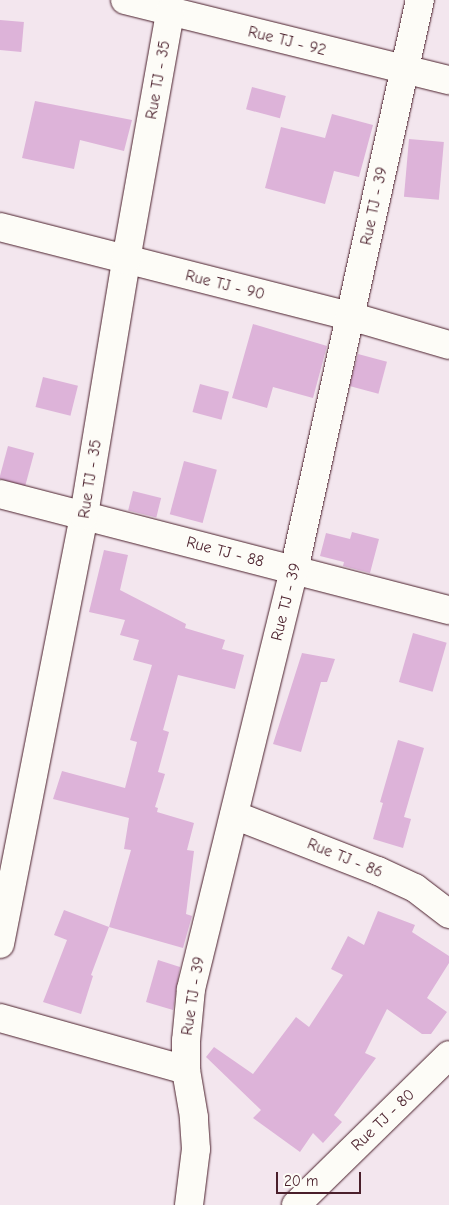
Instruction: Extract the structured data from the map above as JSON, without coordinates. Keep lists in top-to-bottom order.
{
  "streets": {
    "street": [
      "Rue TJ - 92",
      "Rue TJ - 35",
      "Rue TJ - 39",
      "Rue TJ - 90",
      "Rue TJ - 88",
      "Rue TJ - 86",
      "Rue TJ - 80"
    ]
  },
  "crossings": [
    ["Rue TJ - 92", "Rue TJ - 35"],
    ["Rue TJ - 92", "Rue TJ - 39"],
    ["Rue TJ - 35", "Rue TJ - 90"],
    ["Rue TJ - 35", "Rue TJ - 88"],
    ["Rue TJ - 39", "Rue TJ - 90"],
    ["Rue TJ - 39", "Rue TJ - 88"],
    ["Rue TJ - 39", "Rue TJ - 86"]
  ],
  "scale_bar": "20 m"
}
